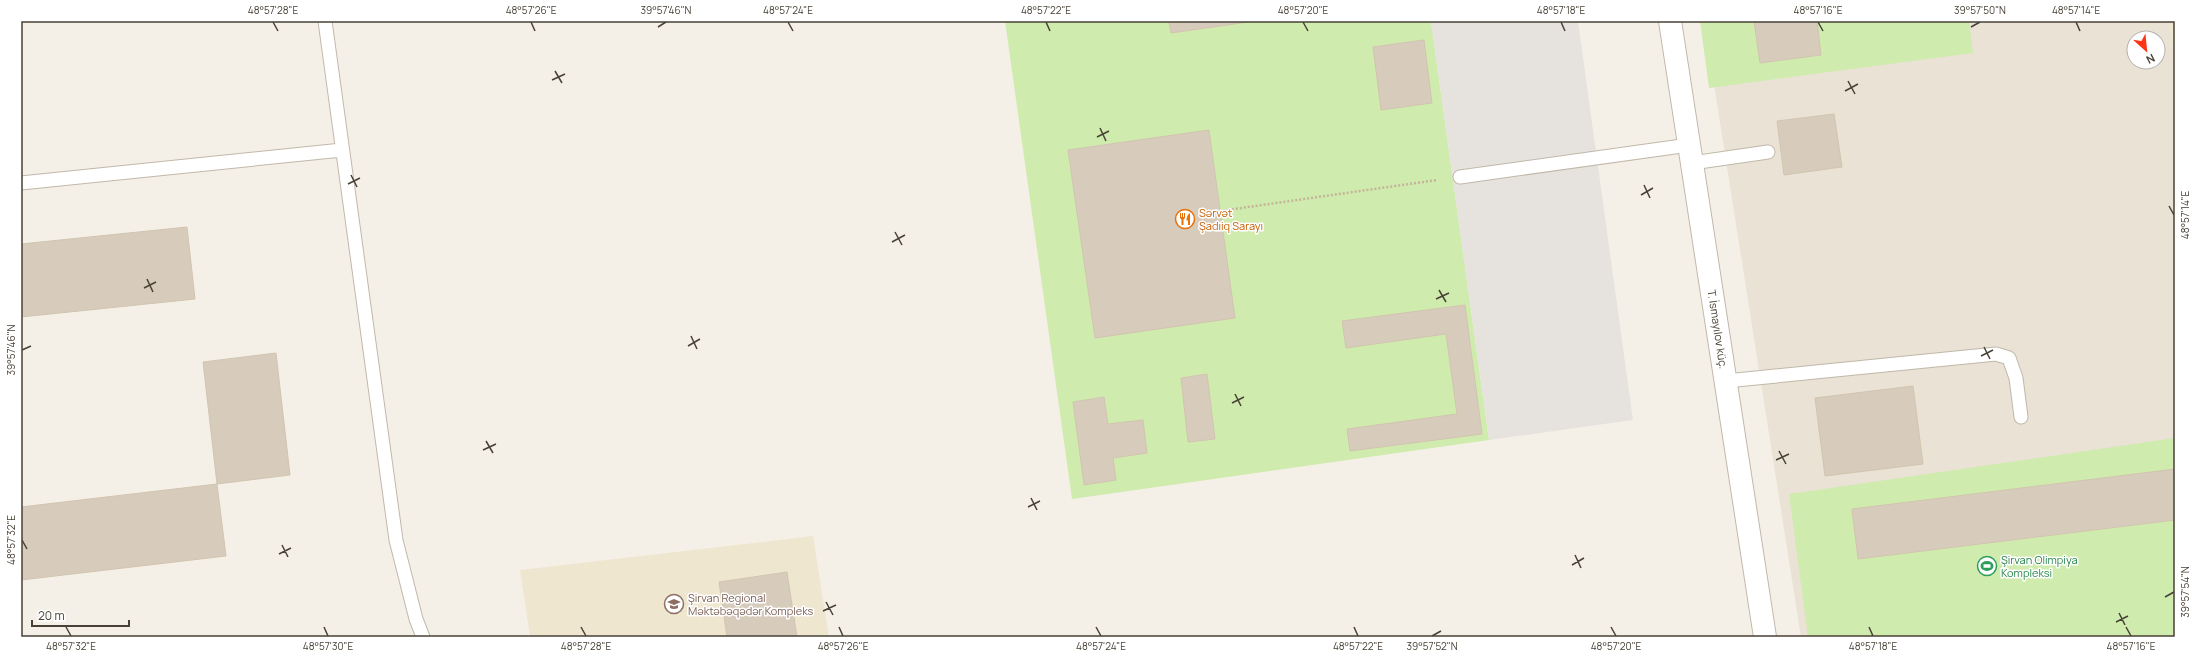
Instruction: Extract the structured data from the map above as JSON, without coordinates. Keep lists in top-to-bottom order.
{
  "streets": {
    "street": ["T. İsmayılov küç."]
  },
  "places": {
    "restaurant": ["Sərvət Şadıiq Sarayı"],
    "sports": ["Şirvan Olimpiya Kompleksi"],
    "school or university": ["Şirvan Regional Məktəbəqədər Kompleks"]
  },
  "scale_bar": "20 m",
  "north": "bottom right",
  "coordinates": [
    "48°57'28\"E",
    "48°57'26\"E",
    "39°57'46\"N",
    "48°57'24\"E",
    "48°57'22\"E",
    "48°57'20\"E",
    "48°57'18\"E",
    "48°57'16\"E",
    "39°57'50\"N",
    "48°57'14\"E",
    "48°57'32\"E",
    "39°57'54\"N",
    "48°57'30\"E",
    "39°57'52\"N"
  ]
}
